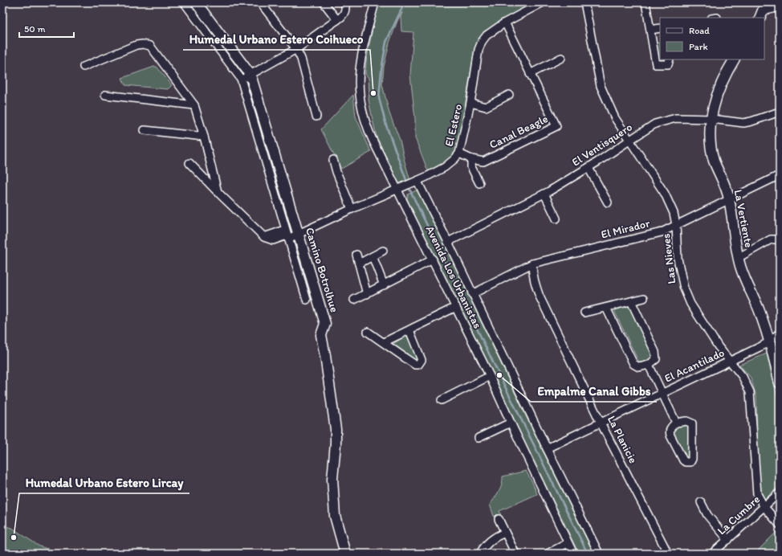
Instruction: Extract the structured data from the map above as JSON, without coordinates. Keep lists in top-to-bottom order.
{
  "streets": {
    "street": [
      "El Estero",
      "Canal Beagle",
      "El Ventisquero",
      "La Vertiente",
      "El Mirador",
      "Las Nieves",
      "Camino Botrolhue",
      "Avenida Los Urbanistas",
      "El Acantilado",
      "La Planicie",
      "La Cumbre"
    ]
  },
  "crossings": [
    ["El Estero", "Canal Beagle"],
    ["El Estero", "Camino Botrolhue"],
    ["El Estero", "Avenida Los Urbanistas"],
    ["El Ventisquero", "La Vertiente"],
    ["El Ventisquero", "Las Nieves"],
    ["El Ventisquero", "Avenida Los Urbanistas"],
    ["La Vertiente", "El Mirador"],
    ["La Vertiente", "El Acantilado"],
    ["El Mirador", "Las Nieves"],
    ["El Mirador", "Avenida Los Urbanistas"],
    ["El Mirador", "La Planicie"],
    ["Las Nieves", "El Acantilado"],
    ["Las Nieves", "La Cumbre"],
    ["Avenida Los Urbanistas", "El Acantilado"],
    ["El Acantilado", "La Planicie"]
  ],
  "places": ["Humedal Urbano Estero Coihueco", "Empalme Canal Gibbs", "Humedal Urbano Estero Lircay"],
  "legend": ["Road", "Park"],
  "scale_bar": "50 m"
}
